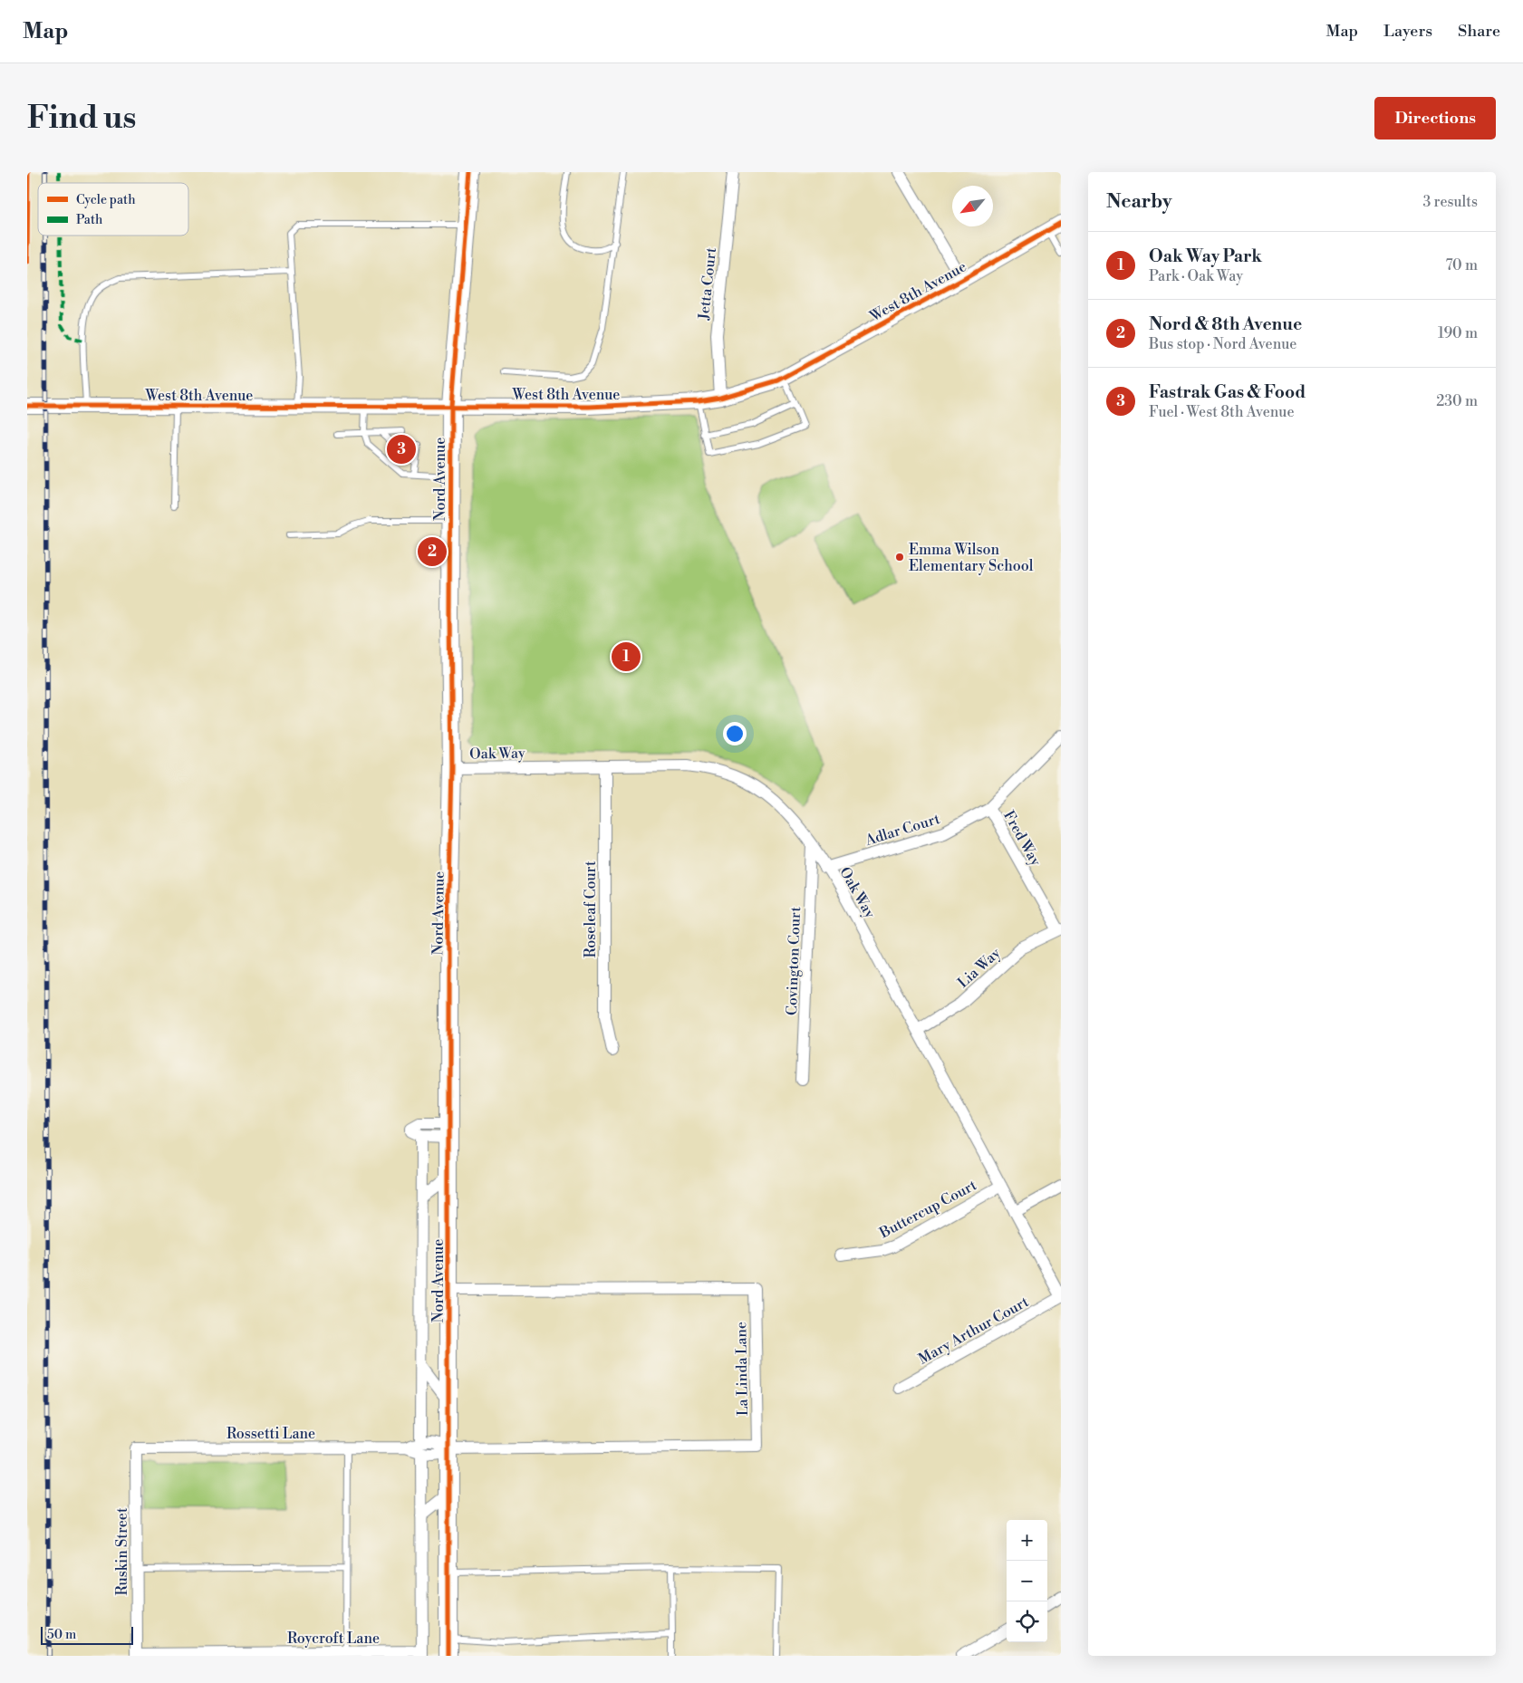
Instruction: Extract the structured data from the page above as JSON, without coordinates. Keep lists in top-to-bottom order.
{
  "streets": {
    "main road": ["Nord Avenue"],
    "street": [
      "Jetta Court",
      "West 8th Avenue",
      "Oak Way",
      "Adlar Court",
      "Fred Way",
      "Roseleaf Court",
      "Covington Court",
      "Lia Way",
      "Buttercup Court",
      "Mary Arthur Court",
      "La Linda Lane",
      "Rossetti Lane",
      "Ruskin Street",
      "Roycroft Lane"
    ]
  },
  "crossings": [
    ["Jetta Court", "West 8th Avenue"],
    ["West 8th Avenue", "Nord Avenue"],
    ["Nord Avenue", "Oak Way"],
    ["Nord Avenue", "La Linda Lane"],
    ["Nord Avenue", "Rossetti Lane"],
    ["Nord Avenue", "Roycroft Lane"],
    ["Oak Way", "Adlar Court"],
    ["Oak Way", "Roseleaf Court"],
    ["Oak Way", "Covington Court"],
    ["Oak Way", "Lia Way"],
    ["Oak Way", "Buttercup Court"],
    ["Oak Way", "Mary Arthur Court"],
    ["Adlar Court", "Fred Way"],
    ["Fred Way", "Lia Way"],
    ["Rossetti Lane", "Ruskin Street"],
    ["Ruskin Street", "Roycroft Lane"]
  ],
  "places": ["Emma Wilson Elementary School"],
  "legend": ["Cycle path", "Path"],
  "scale_bar": "50 m",
  "north": "bottom left",
  "page": {
    "header": "Map",
    "nav": ["Map", "Layers", "Share"],
    "buttons": "Directions",
    "title": "Find us",
    "heading": ["Nearby", "3 results"],
    "list": [
      {
        "mark": "1",
        "name": "Oak Way Park",
        "note": "Park · Oak Way",
        "value": "70 m"
      },
      {
        "mark": "2",
        "name": "Nord & 8th Avenue",
        "note": "Bus stop · Nord Avenue",
        "value": "190 m"
      },
      {
        "mark": "3",
        "name": "Fastrak Gas & Food",
        "note": "Fuel · West 8th Avenue",
        "value": "230 m"
      }
    ],
    "pins": ["3", "2", "1"],
    "map_buttons": ["+", "−"],
    "scale": "50 m"
  }
}
